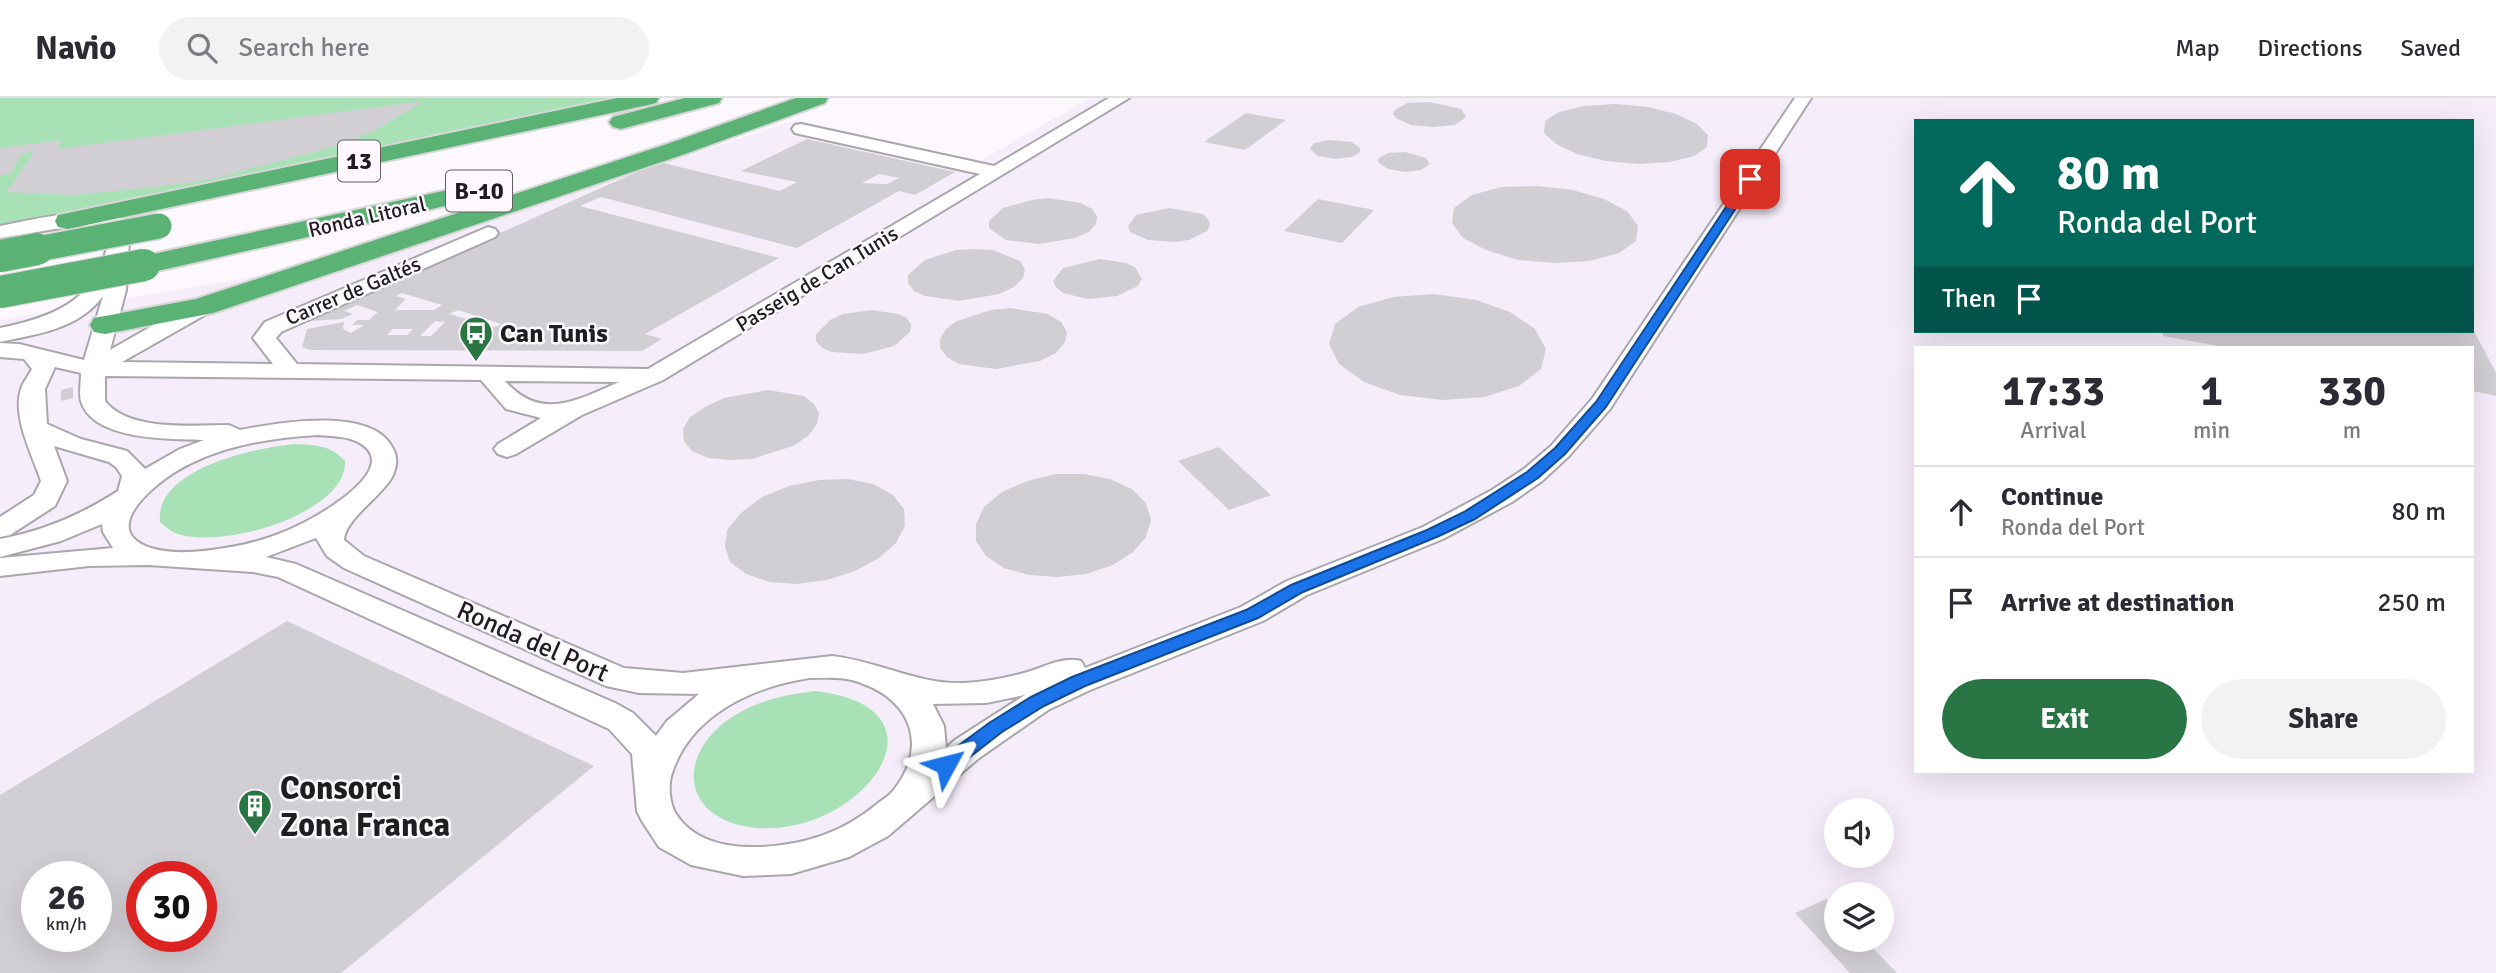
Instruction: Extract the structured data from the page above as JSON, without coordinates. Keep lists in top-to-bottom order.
{
  "streets": {
    "highway": ["13", "B-10", "Ronda Litoral"],
    "street": ["Passeig de Can Tunis", "Carrer de Galtés", "Ronda del Port"]
  },
  "places": {
    "bus stop": ["Can Tunis"],
    "building": ["Consorci Zona Franca"]
  },
  "page": {
    "header": "Navio",
    "search": "Search here",
    "nav": ["Map", "Directions", "Saved"],
    "turn": ["80 m", "Ronda del Port"],
    "then": "Then",
    "eta": [
      "17:33",
      "Arrival",
      "1",
      "min",
      "330",
      "m"
    ],
    "list": [
      {
        "name": "Continue",
        "note": "Ronda del Port",
        "value": "80 m"
      },
      {
        "name": "Arrive at destination",
        "value": "250 m"
      }
    ],
    "buttons": ["Exit", "Share"],
    "speed": "26 km/h",
    "limit": "30"
  }
}
